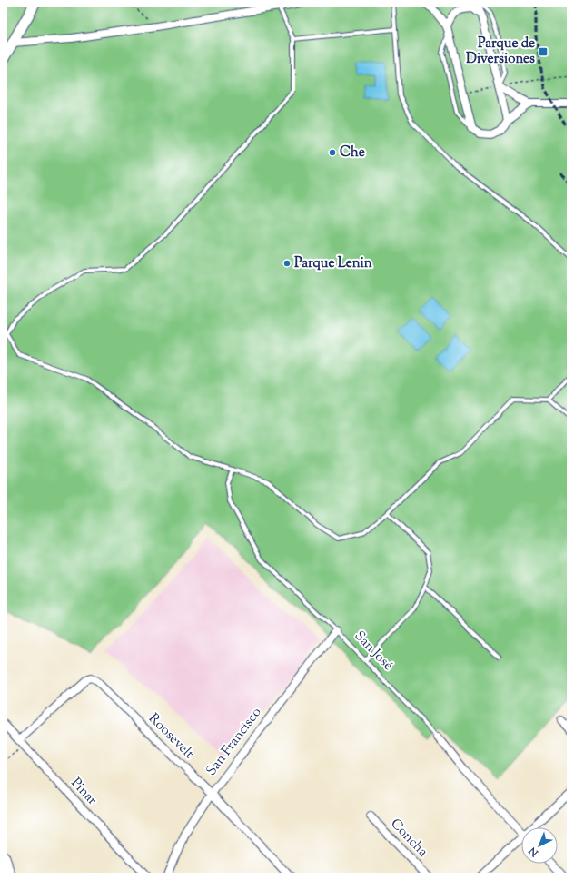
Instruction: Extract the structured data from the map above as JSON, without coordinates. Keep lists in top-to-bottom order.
{
  "streets": {
    "street": [
      "San José",
      "Roosevelt",
      "San Francisco",
      "Pinar",
      "Concha"
    ]
  },
  "crossings": [
    ["San José", "San Francisco"],
    ["Roosevelt", "San Francisco"],
    ["Roosevelt", "Pinar"]
  ],
  "places": {
    "transit": ["Parque de Diversiones"],
    "other": ["Che", "Parque Lenin"]
  },
  "north": "bottom left"
}
